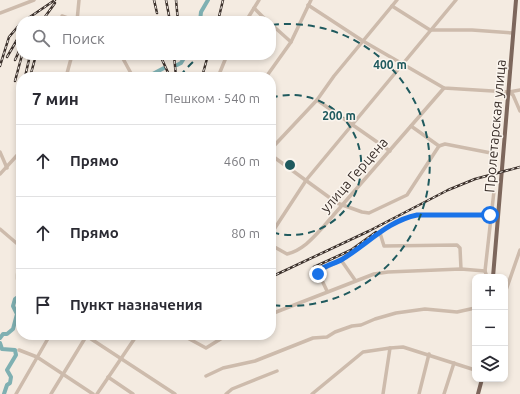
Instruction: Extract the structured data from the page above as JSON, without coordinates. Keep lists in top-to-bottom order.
{
  "streets": {
    "main road": ["Пролетарская улица"],
    "street": ["улица Герцена"]
  },
  "page": {
    "search": "Поиск",
    "heading": ["7 мин", "Пешком · 540 m"],
    "list": [
      ["Прямо", "460 m"],
      ["Прямо", "80 m"],
      "Пункт назначения"
    ],
    "map_buttons": ["+", "−"]
  },
  "rings": ["400 m", "200 m"]
}
